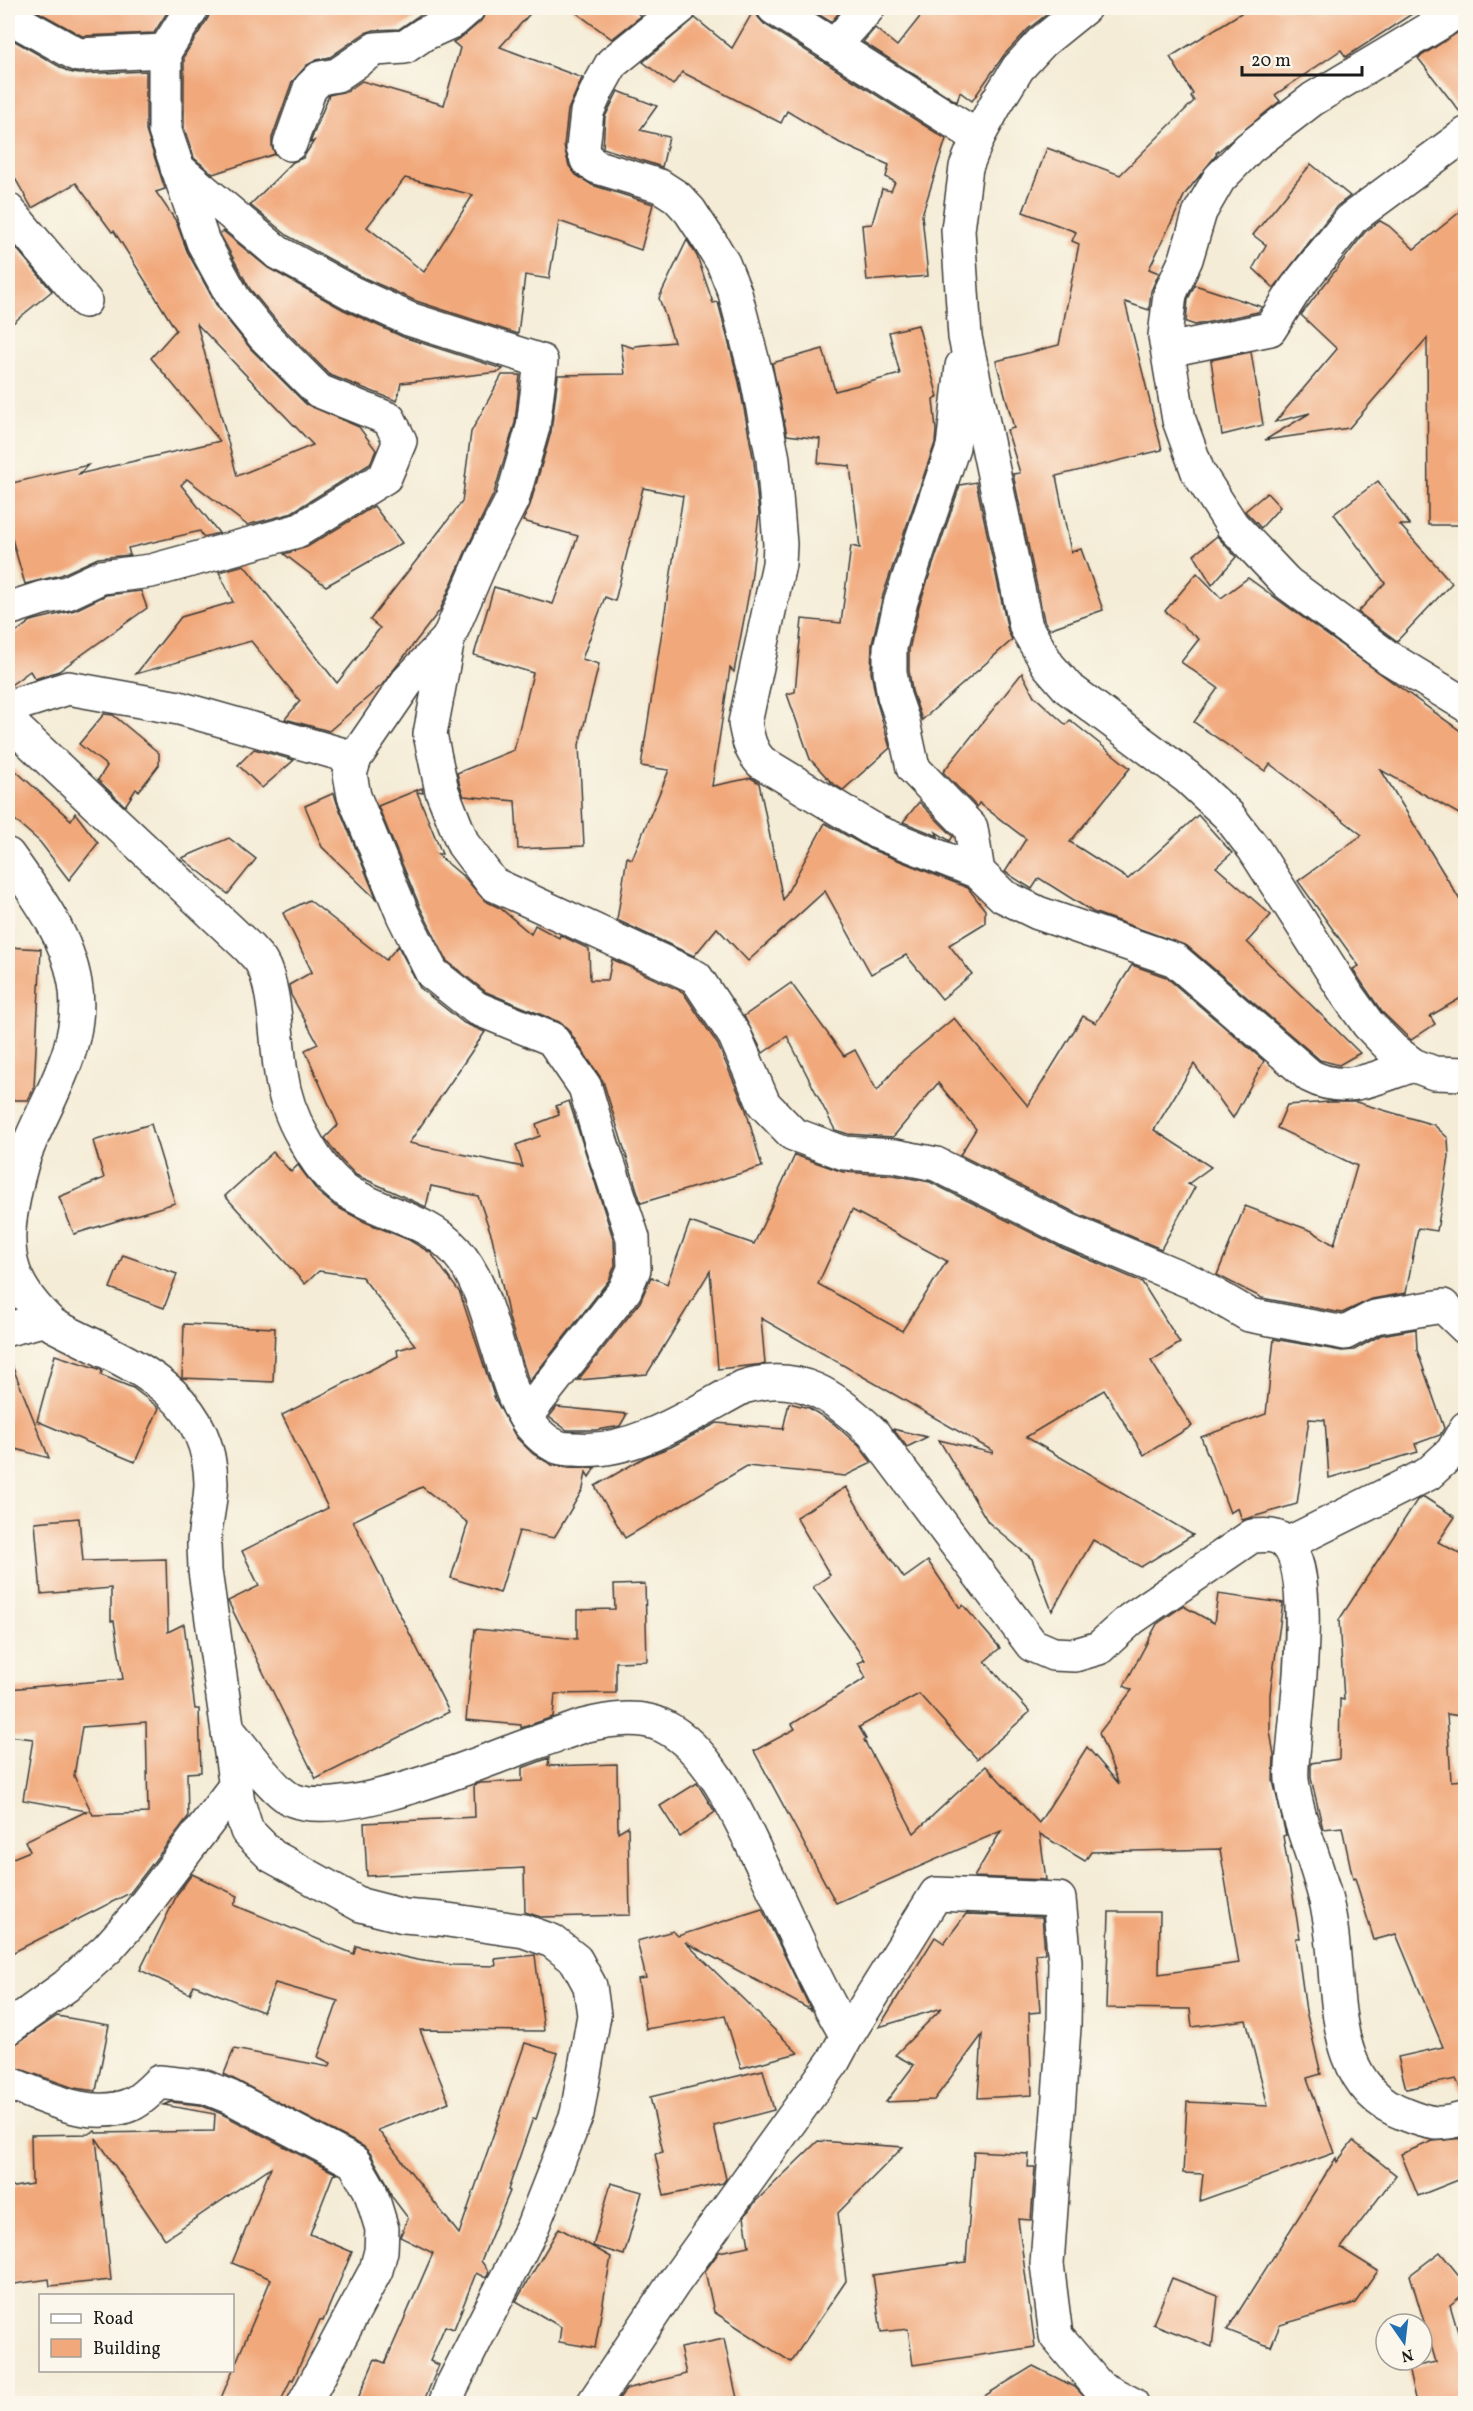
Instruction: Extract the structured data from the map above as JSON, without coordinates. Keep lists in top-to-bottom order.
{
  "legend": ["Road", "Building"],
  "scale_bar": "20 m",
  "north": "bottom"
}
